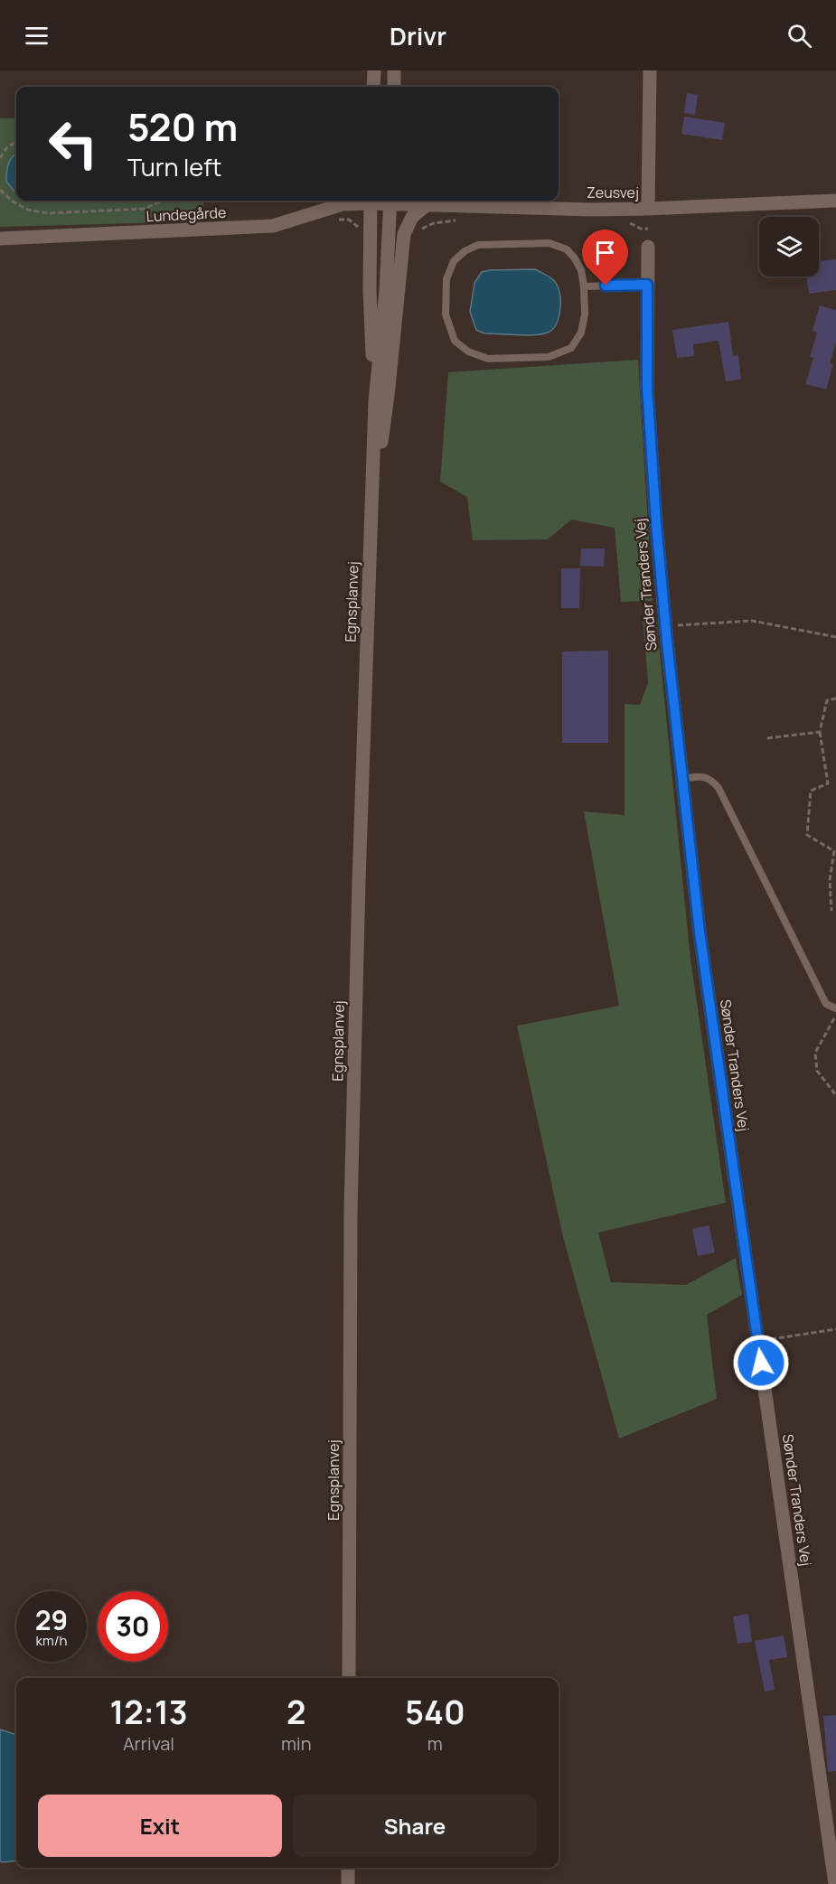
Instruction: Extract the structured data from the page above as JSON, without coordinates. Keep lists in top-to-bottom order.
{
  "streets": {
    "street": [
      "Zeusvej",
      "Lundegårde",
      "Sønder Tranders Vej",
      "Egnsplanvej"
    ]
  },
  "page": {
    "header": "Drivr",
    "turn": ["520 m", "Turn left"],
    "speed": "29 km/h",
    "limit": "30",
    "eta": [
      "12:13",
      "Arrival",
      "2",
      "min",
      "540",
      "m"
    ],
    "buttons": ["Exit", "Share"]
  }
}
